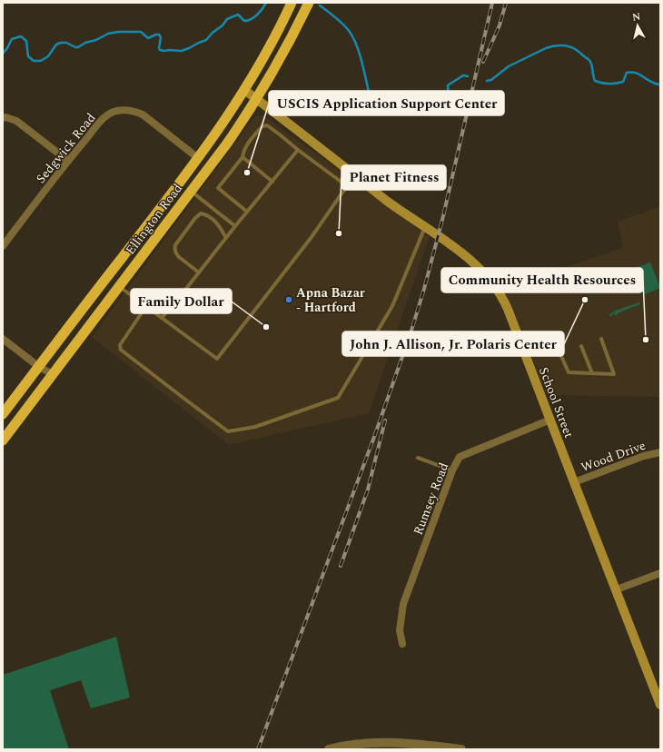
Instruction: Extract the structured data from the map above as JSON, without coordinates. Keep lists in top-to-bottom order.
{
  "streets": {
    "highway": ["Ellington Road"],
    "main road": ["School Street"],
    "street": ["Sedgwick Road", "Wood Drive", "Rumsey Road"]
  },
  "crossings": [
    ["Sedgwick Road", "Ellington Road"],
    ["Ellington Road", "School Street"],
    ["School Street", "Wood Drive"],
    ["School Street", "Rumsey Road"]
  ],
  "places": [
    "USCIS Application Support Center",
    "Planet Fitness",
    "Apna Bazar - Hartford",
    "John J. Allison, Jr. Polaris Center",
    "Family Dollar",
    "Community Health Resources"
  ],
  "north": "top"
}
